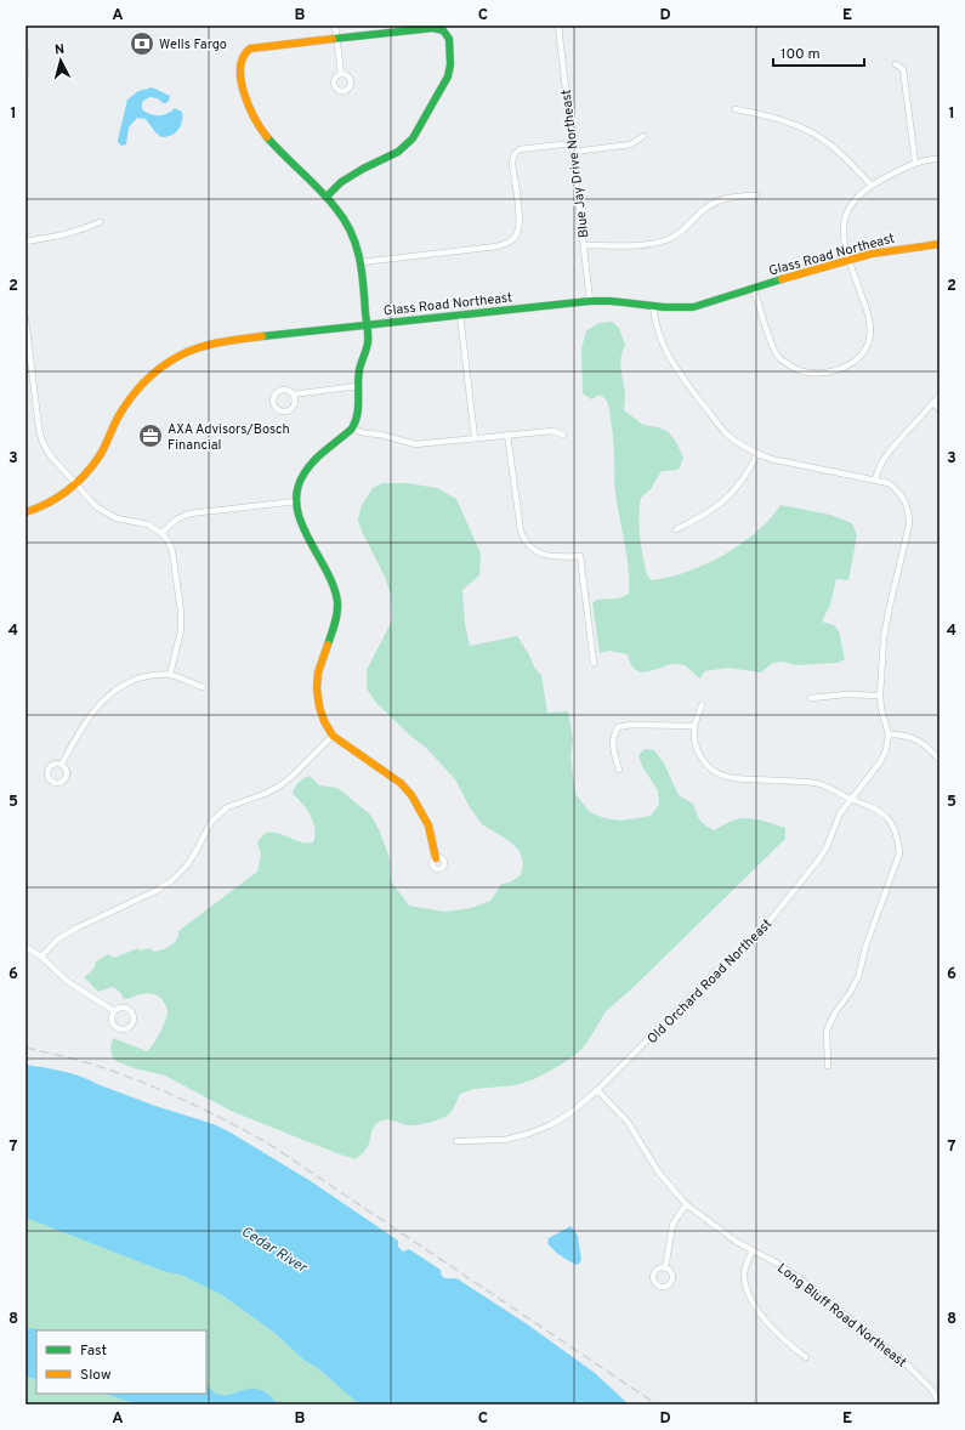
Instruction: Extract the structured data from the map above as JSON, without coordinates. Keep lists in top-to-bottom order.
{
  "streets": {
    "street": [
      "Blue Jay Drive Northeast",
      "Glass Road Northeast",
      "Old Orchard Road Northeast",
      "Long Bluff Road Northeast"
    ]
  },
  "crossings": [
    ["Blue Jay Drive Northeast", "Glass Road Northeast"],
    ["Old Orchard Road Northeast", "Long Bluff Road Northeast"]
  ],
  "water": ["Cedar River"],
  "places": {
    "bank": ["Wells Fargo"],
    "office": ["AXA Advisors/Bosch Financial"]
  },
  "legend": ["Fast", "Slow"],
  "scale_bar": "100 m",
  "north": "top",
  "grid": {
    "columns": [
      "A",
      "B",
      "C",
      "D",
      "E"
    ],
    "rows": [
      "1",
      "2",
      "3",
      "4",
      "5",
      "6",
      "7",
      "8"
    ]
  }
}
